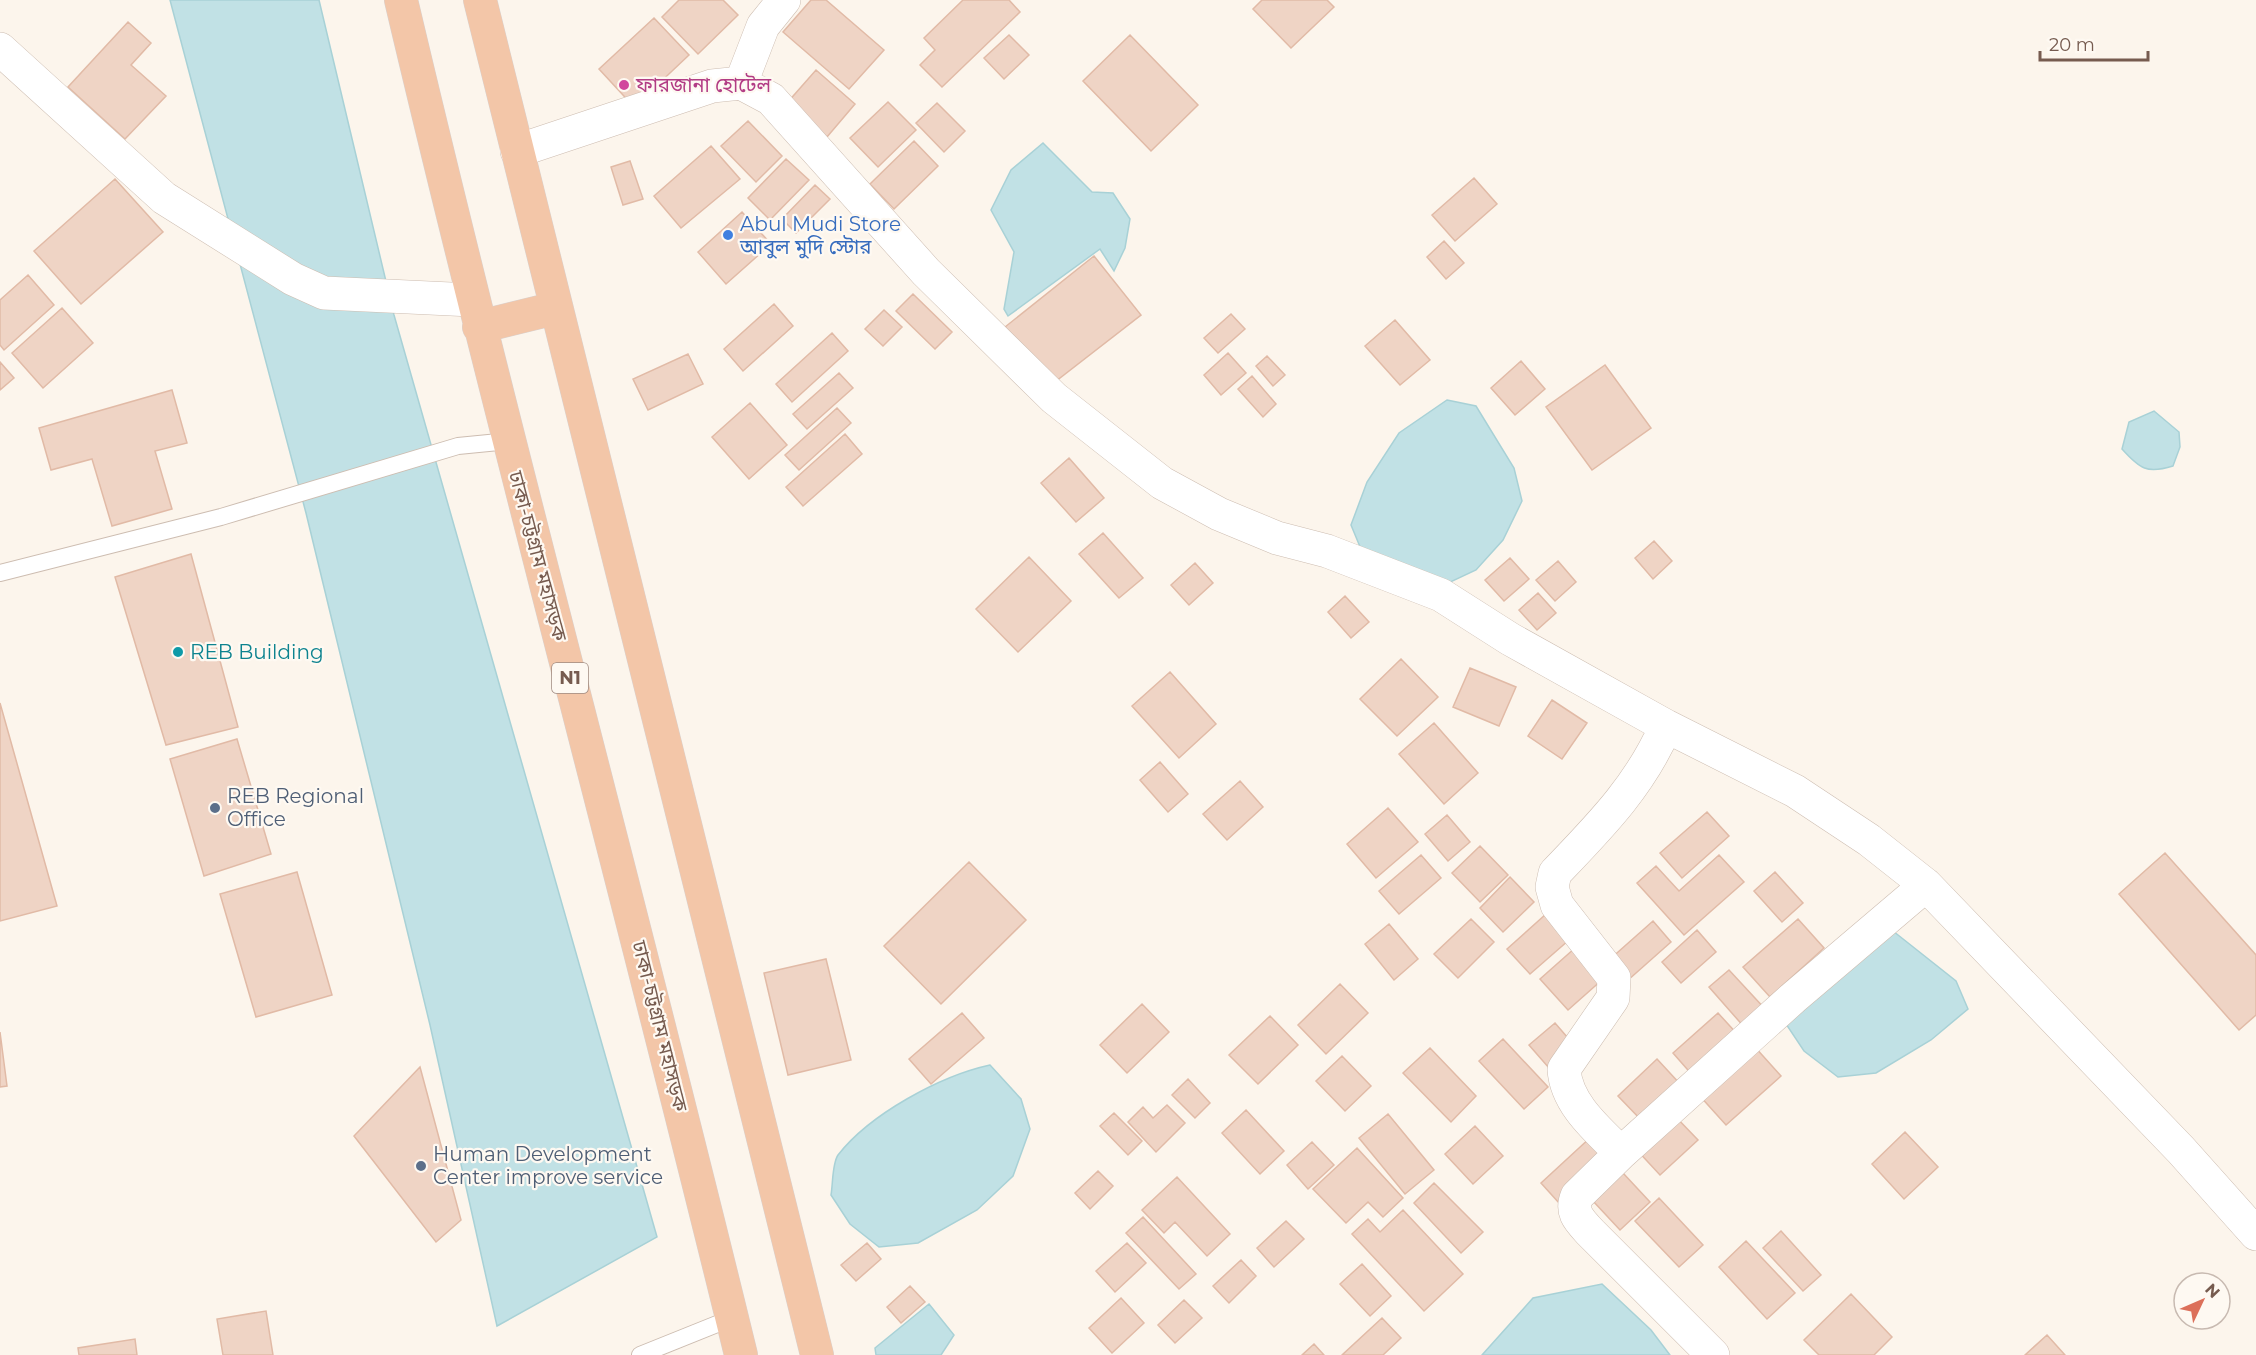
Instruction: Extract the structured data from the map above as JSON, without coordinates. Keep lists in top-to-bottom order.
{
  "streets": {
    "highway": ["ঢাকা-চট্টগ্রাম মহাসড়ক", "N1"]
  },
  "places": [
    "ফারজানা হোটেল",
    "Abul Mudi Store আবুল মুদি স্টোর",
    "REB Building",
    "REB Regional Office",
    "Human Development Center improve service"
  ],
  "scale_bar": "20 m",
  "north": "top right"
}
